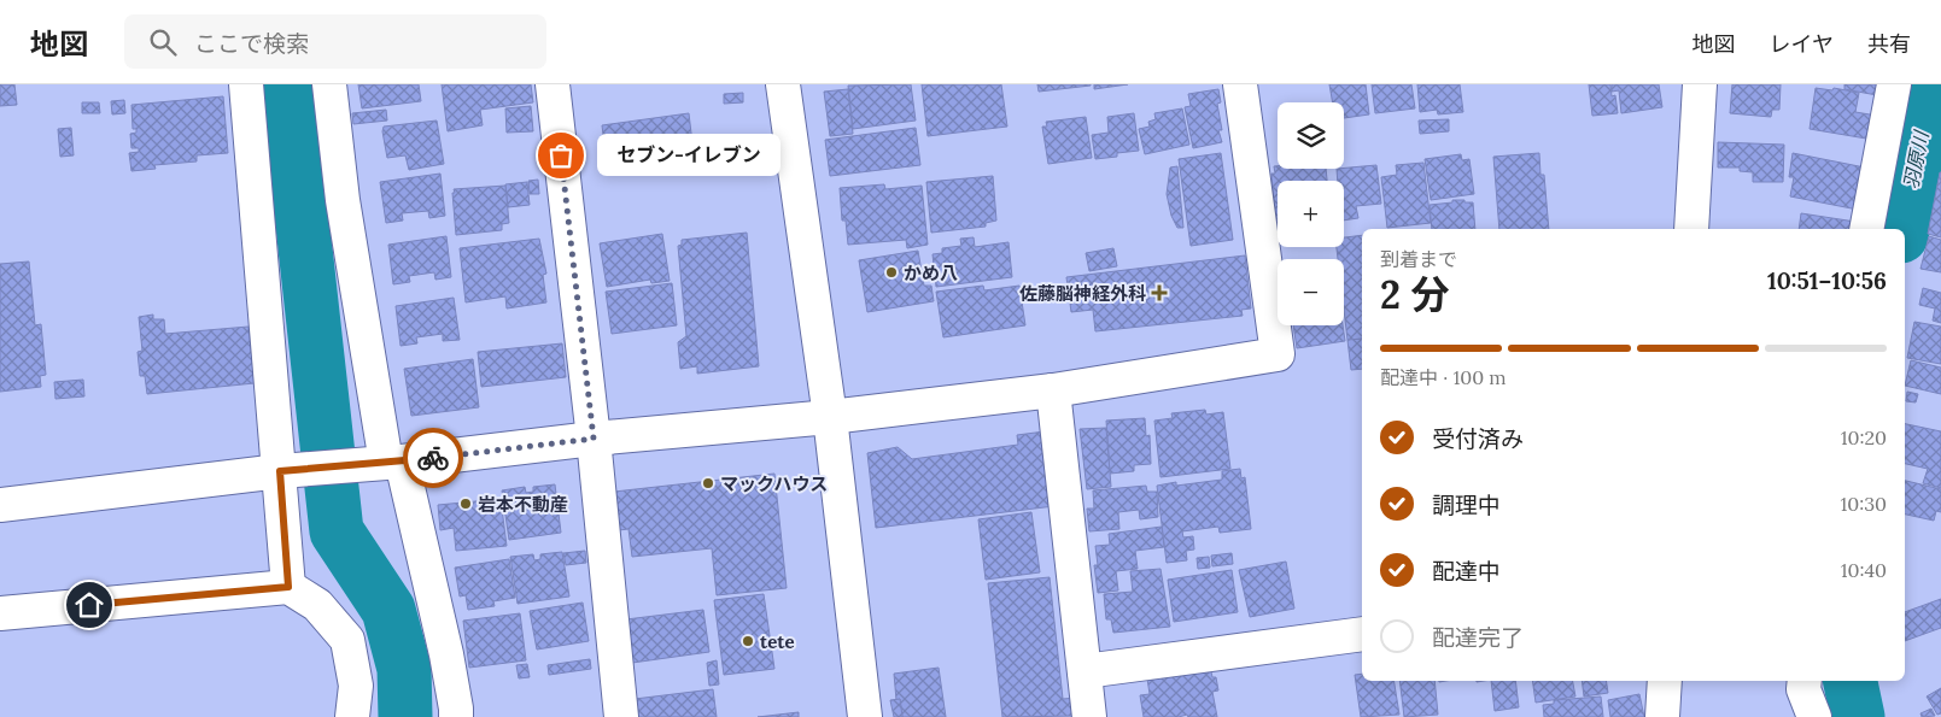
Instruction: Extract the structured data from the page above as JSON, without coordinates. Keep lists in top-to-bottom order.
{
  "water": ["羽原川"],
  "places": {
    "other": [
      "セブン-イレブン",
      "かめ八",
      "マックハウス",
      "岩本不動産",
      "tete"
    ],
    "health": ["佐藤脳神経外科"]
  },
  "page": {
    "header": "地図",
    "search": "ここで検索",
    "nav": ["地図", "レイヤ", "共有"],
    "map_buttons": ["+", "−"],
    "bubble": "セブン-イレブン",
    "heading": ["2 分", "到着まで", "10:51–10:56"],
    "bar": "配達中 · 100 m",
    "list": [
      ["受付済み", "10:20"],
      ["調理中", "10:30"],
      ["配達中", "10:40"],
      "配達完了"
    ]
  }
}
